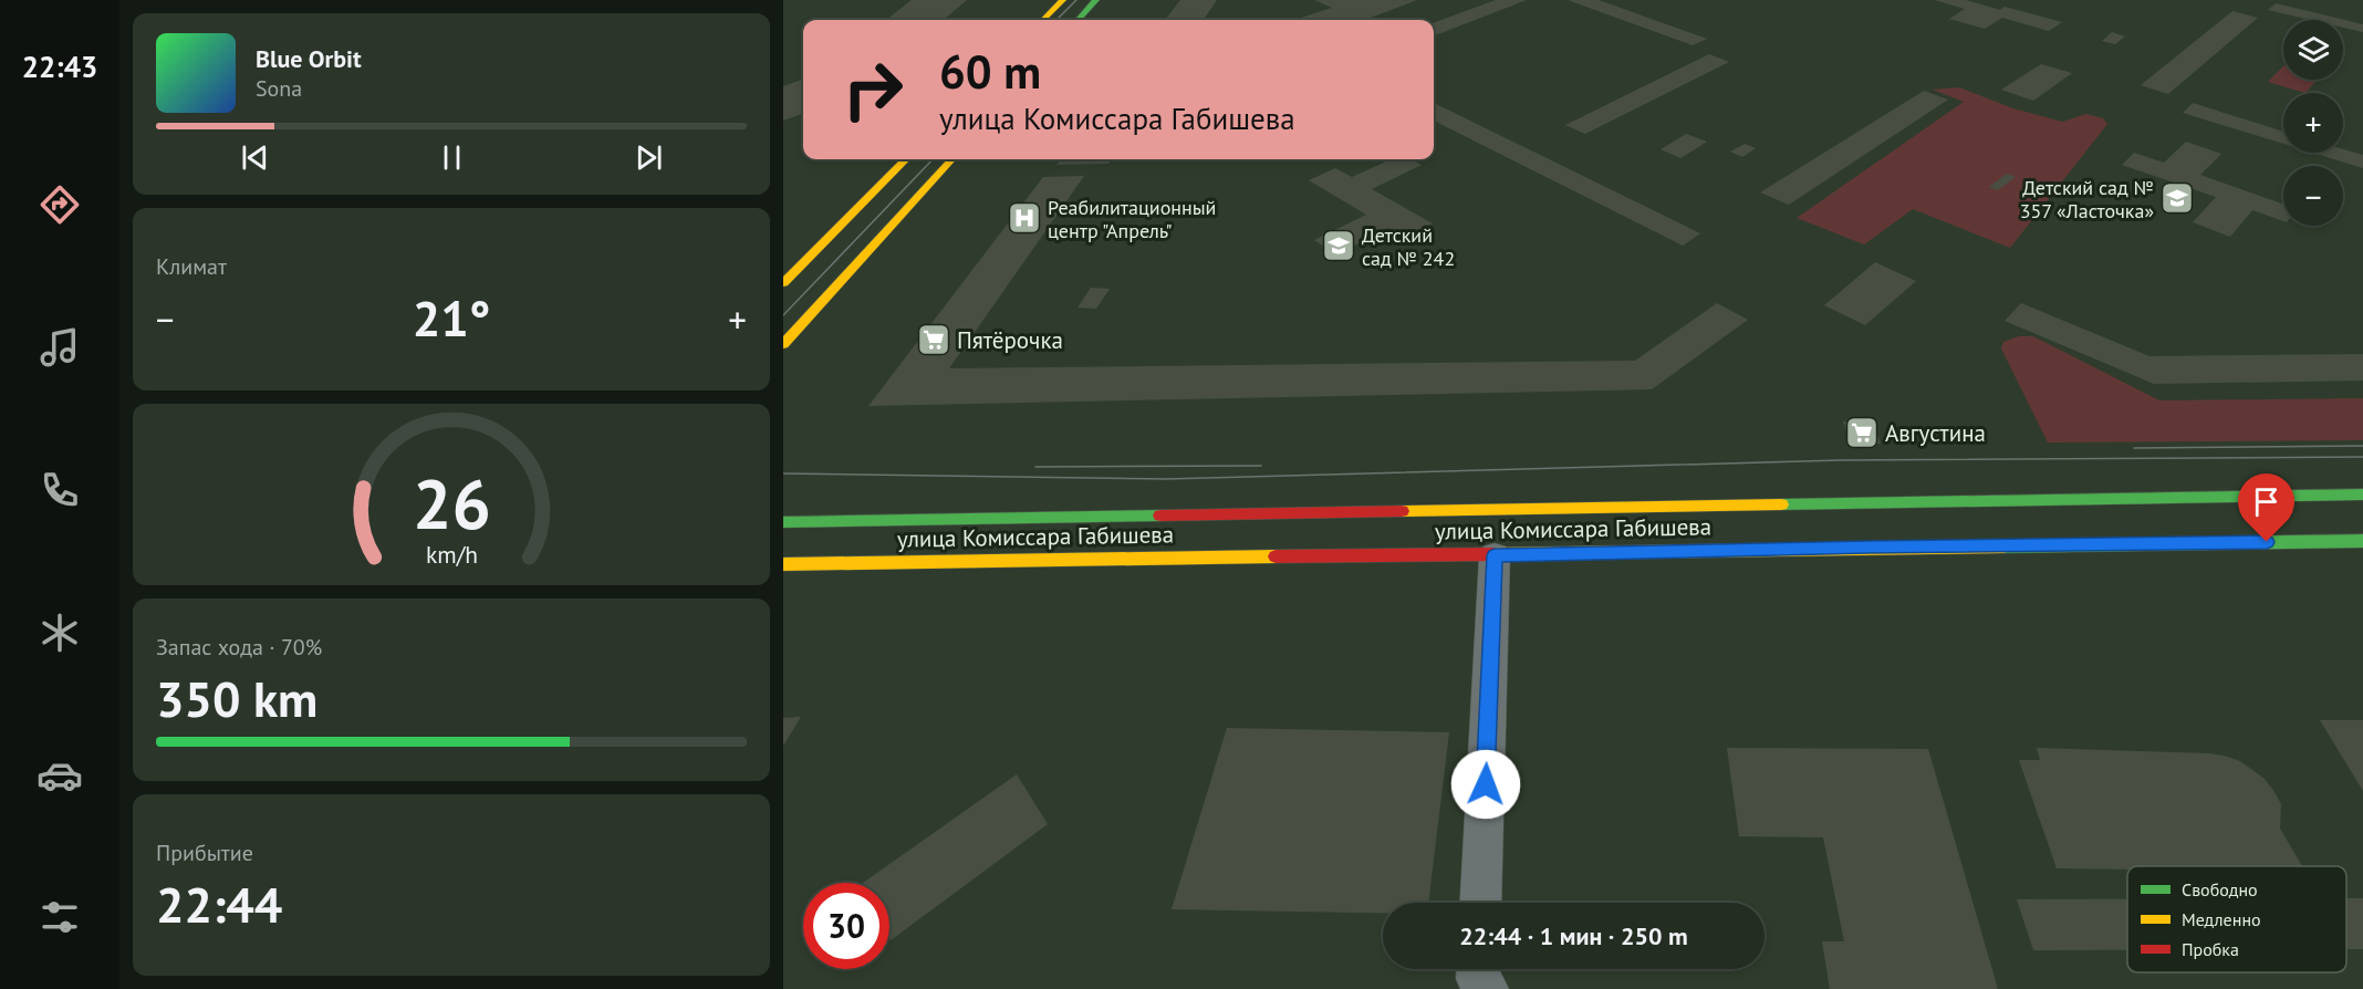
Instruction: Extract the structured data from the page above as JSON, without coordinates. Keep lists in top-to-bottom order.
{
  "streets": {
    "street": ["улица Комиссара Габишева"]
  },
  "places": {
    "school or university": ["Детский сад № 357 «Ласточка»", "Детский сад № 242"],
    "hospital": ["Реабилитационный центр \"Апрель\""],
    "supermarket": ["Пятёрочка", "Августина"]
  },
  "legend": ["Свободно", "Медленно", "Пробка"],
  "page": {
    "tabs": "22:43",
    "map_buttons": ["+", "−"],
    "turn": ["60 m", "улица Комиссара Габишева"],
    "song": ["Blue Orbit", "Sona"],
    "tile": [
      "Климат",
      ["Запас хода · 70%", "350 km"],
      ["Прибытие", "22:44"]
    ],
    "heat": ["−", "21°", "+"],
    "limit": "30",
    "trip": "22:44 · 1 мин · 250 m",
    "gauge": ["26", "km/h"]
  }
}
